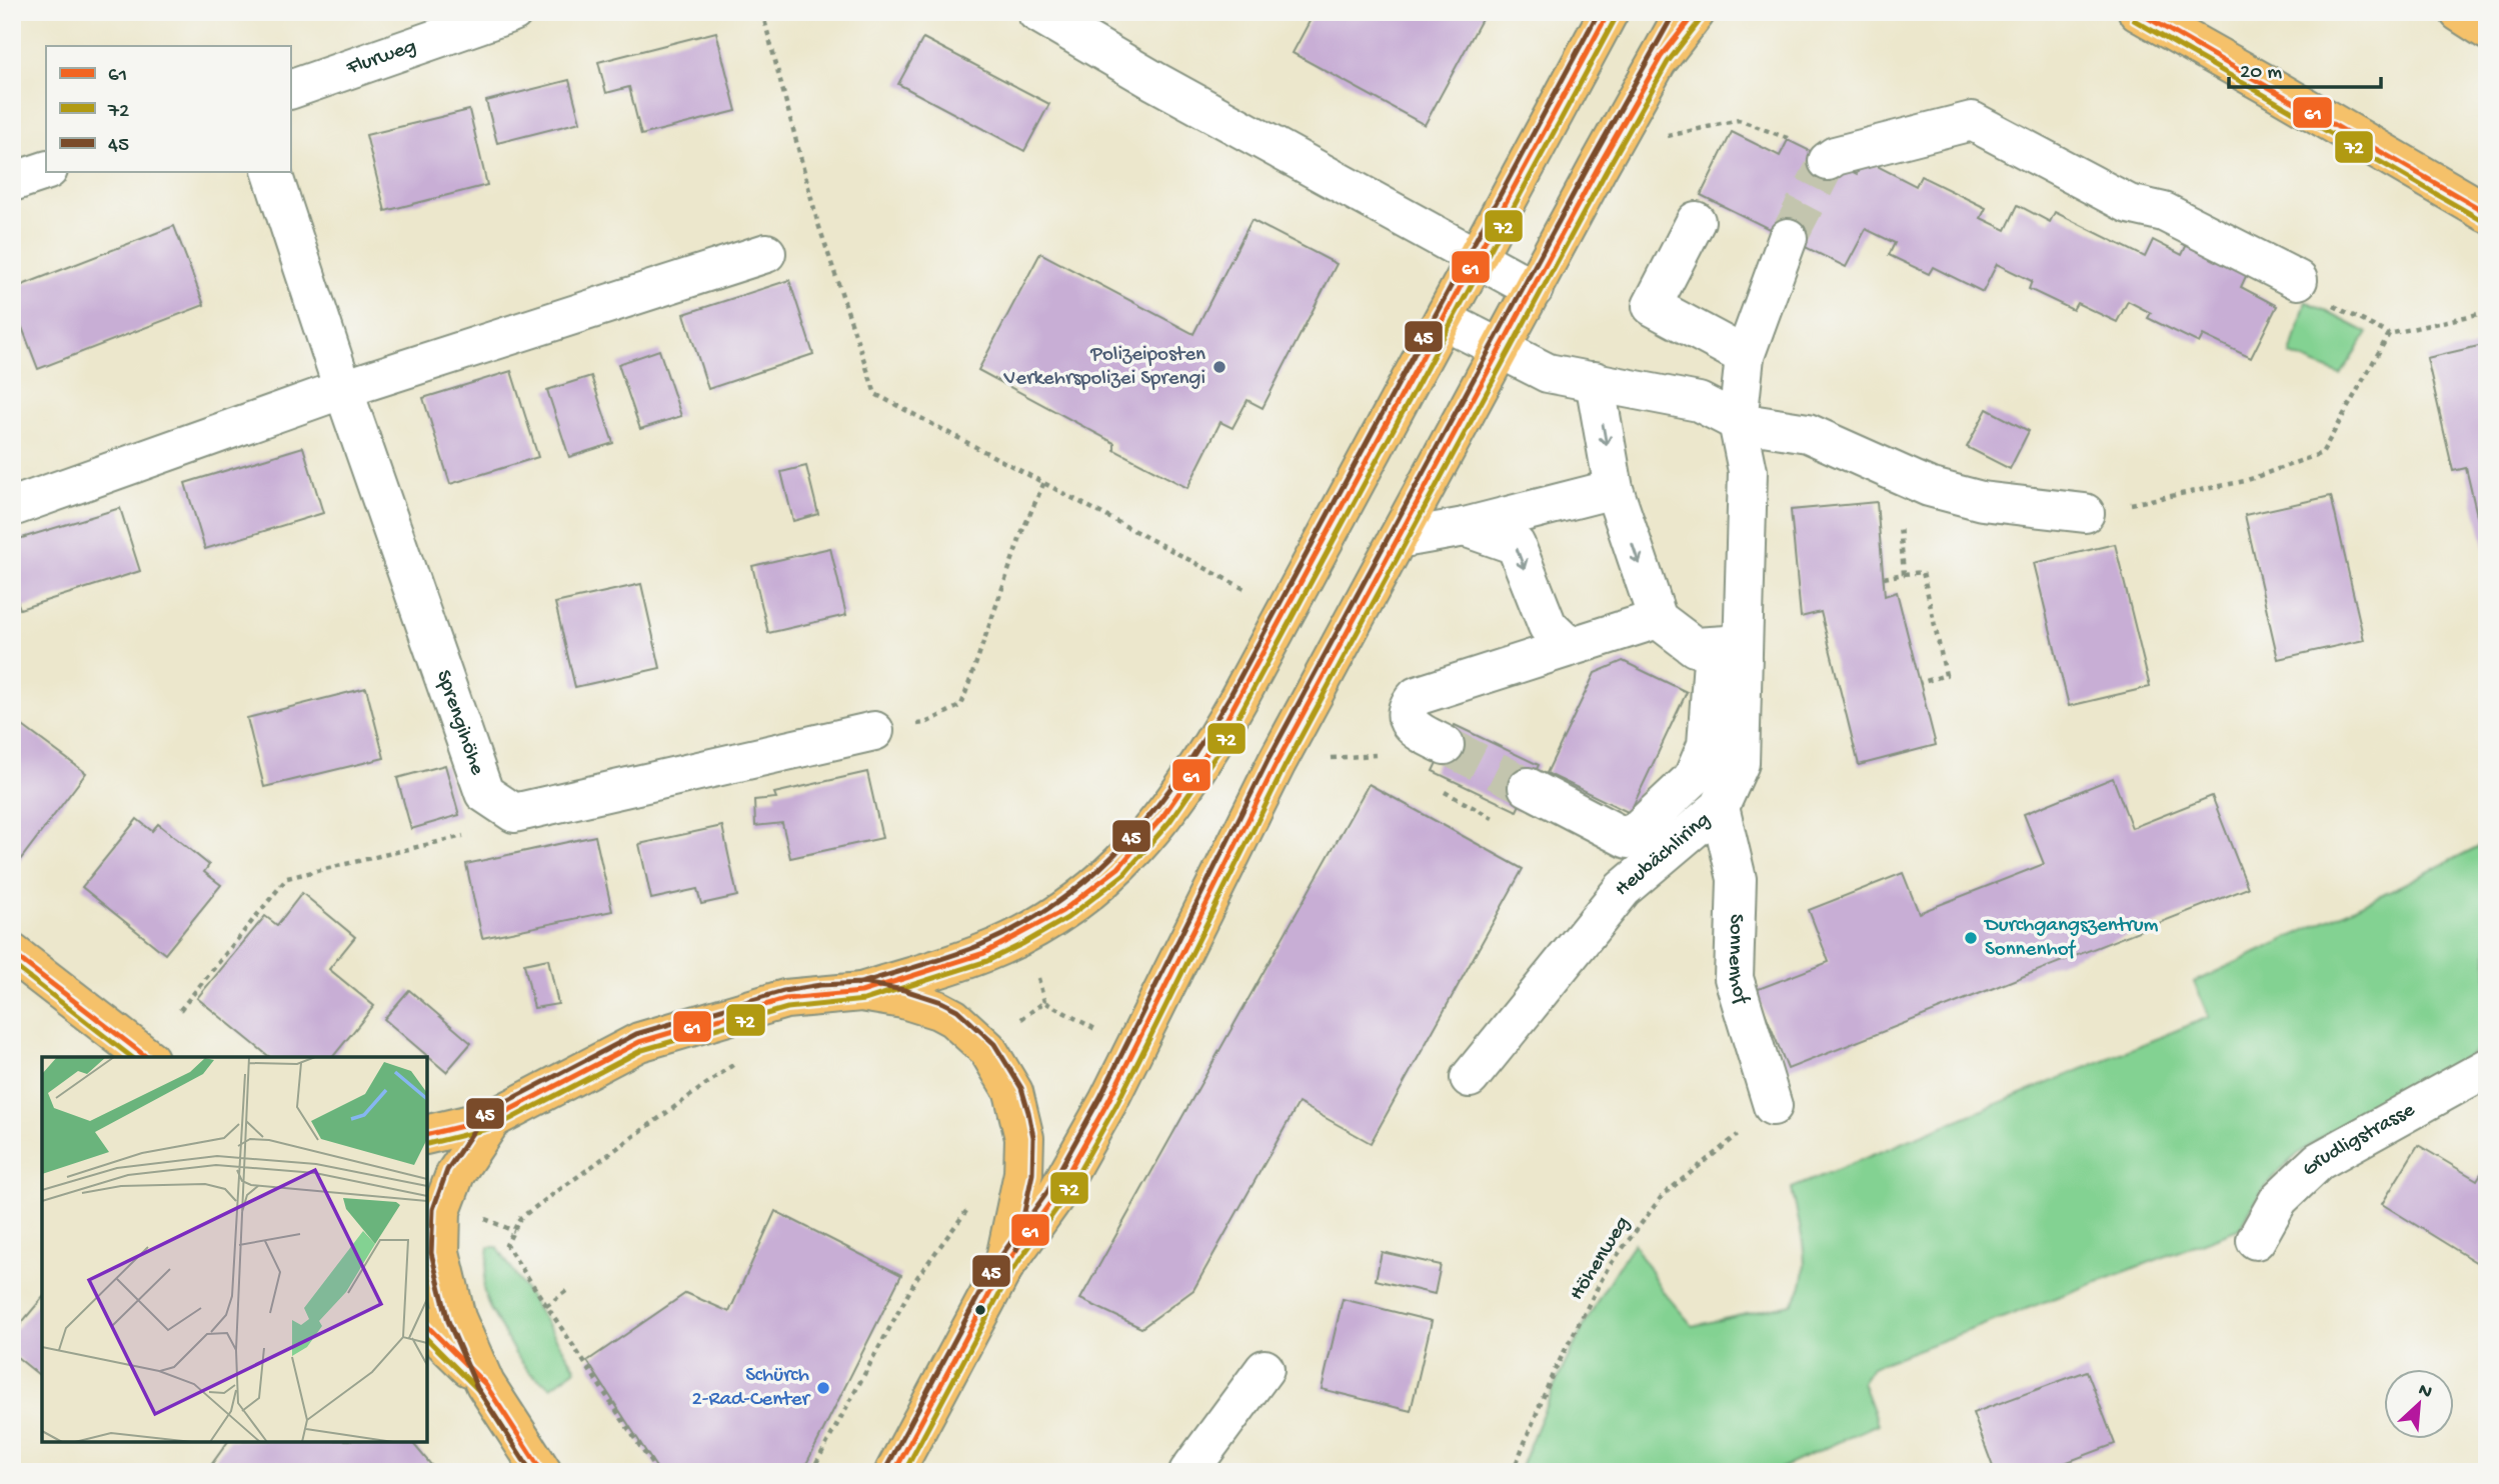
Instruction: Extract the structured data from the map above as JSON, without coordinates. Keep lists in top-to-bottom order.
{
  "streets": {
    "street": [
      "Flurweg",
      "Sprengihöhe",
      "Heubächliring",
      "Sonnenhof",
      "Grudligstrasse"
    ],
    "path": ["Höhenweg"]
  },
  "crossings": [
    ["Heubächliring", "Sonnenhof"],
    ["Sonnenhof", "Höhenweg"]
  ],
  "places": ["Polizeiposten Verkehrspolizei Sprengi", "Durchgangszentrum Sonnenhof", "Schürch 2-Rad-Center"],
  "lines": ["transit line 61", "transit line 45", "transit line 72"],
  "legend": ["61", "72", "45"],
  "scale_bar": "20 m",
  "north": "top right"
}
